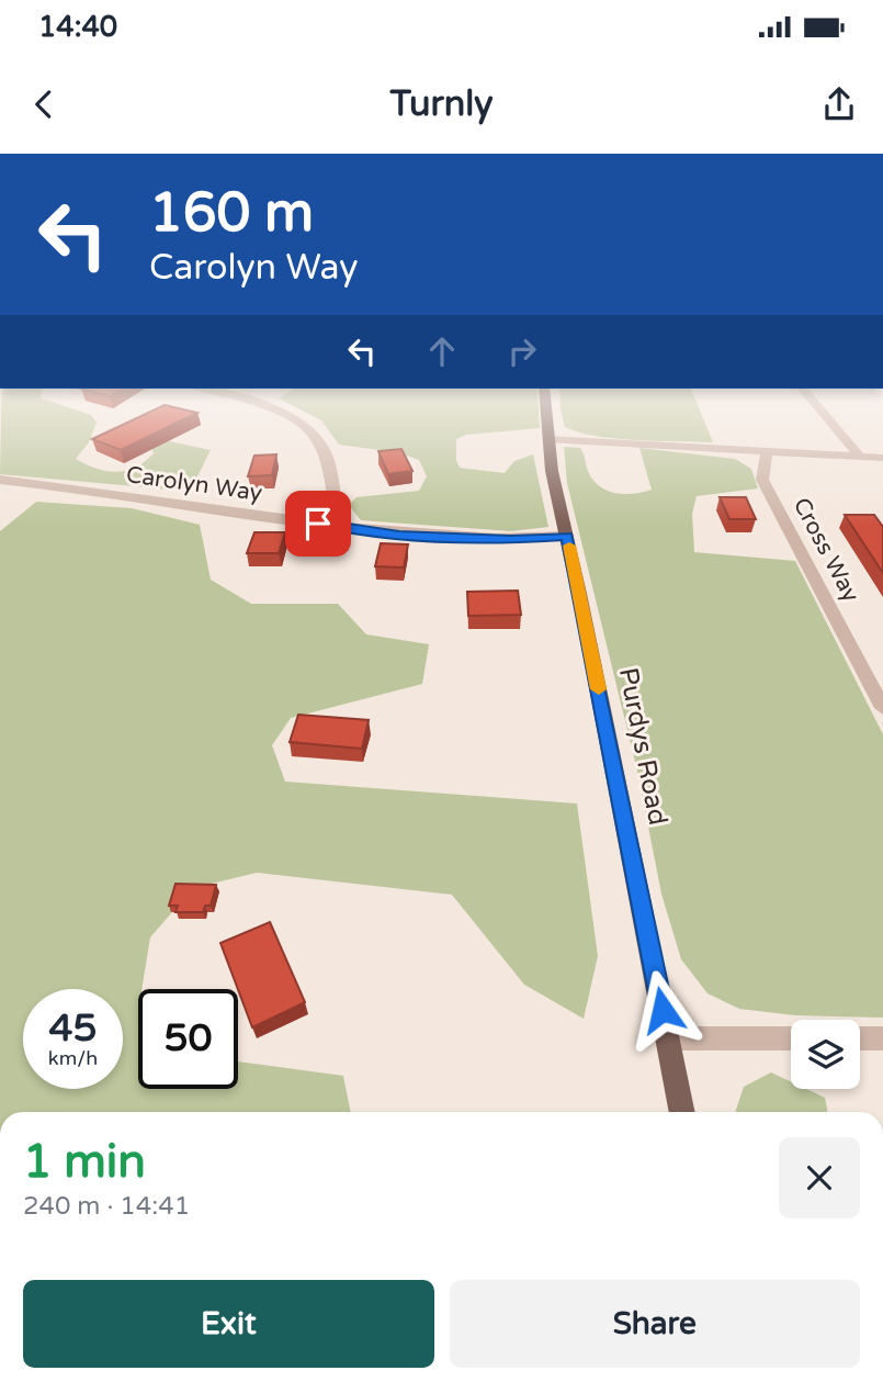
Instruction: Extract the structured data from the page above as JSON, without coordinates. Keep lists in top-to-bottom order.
{
  "streets": {
    "main road": ["Purdys Road"],
    "street": ["Carolyn Way", "Cross Way"]
  },
  "crossings": [
    ["Carolyn Way", "Purdys Road"]
  ],
  "page": {
    "status": "14:40",
    "header": "Turnly",
    "turn": ["160 m", "Carolyn Way"],
    "speed": "45 km/h",
    "limit": "50",
    "heading": ["1 min", "240 m · 14:41"],
    "buttons": ["Exit", "Share"]
  }
}
